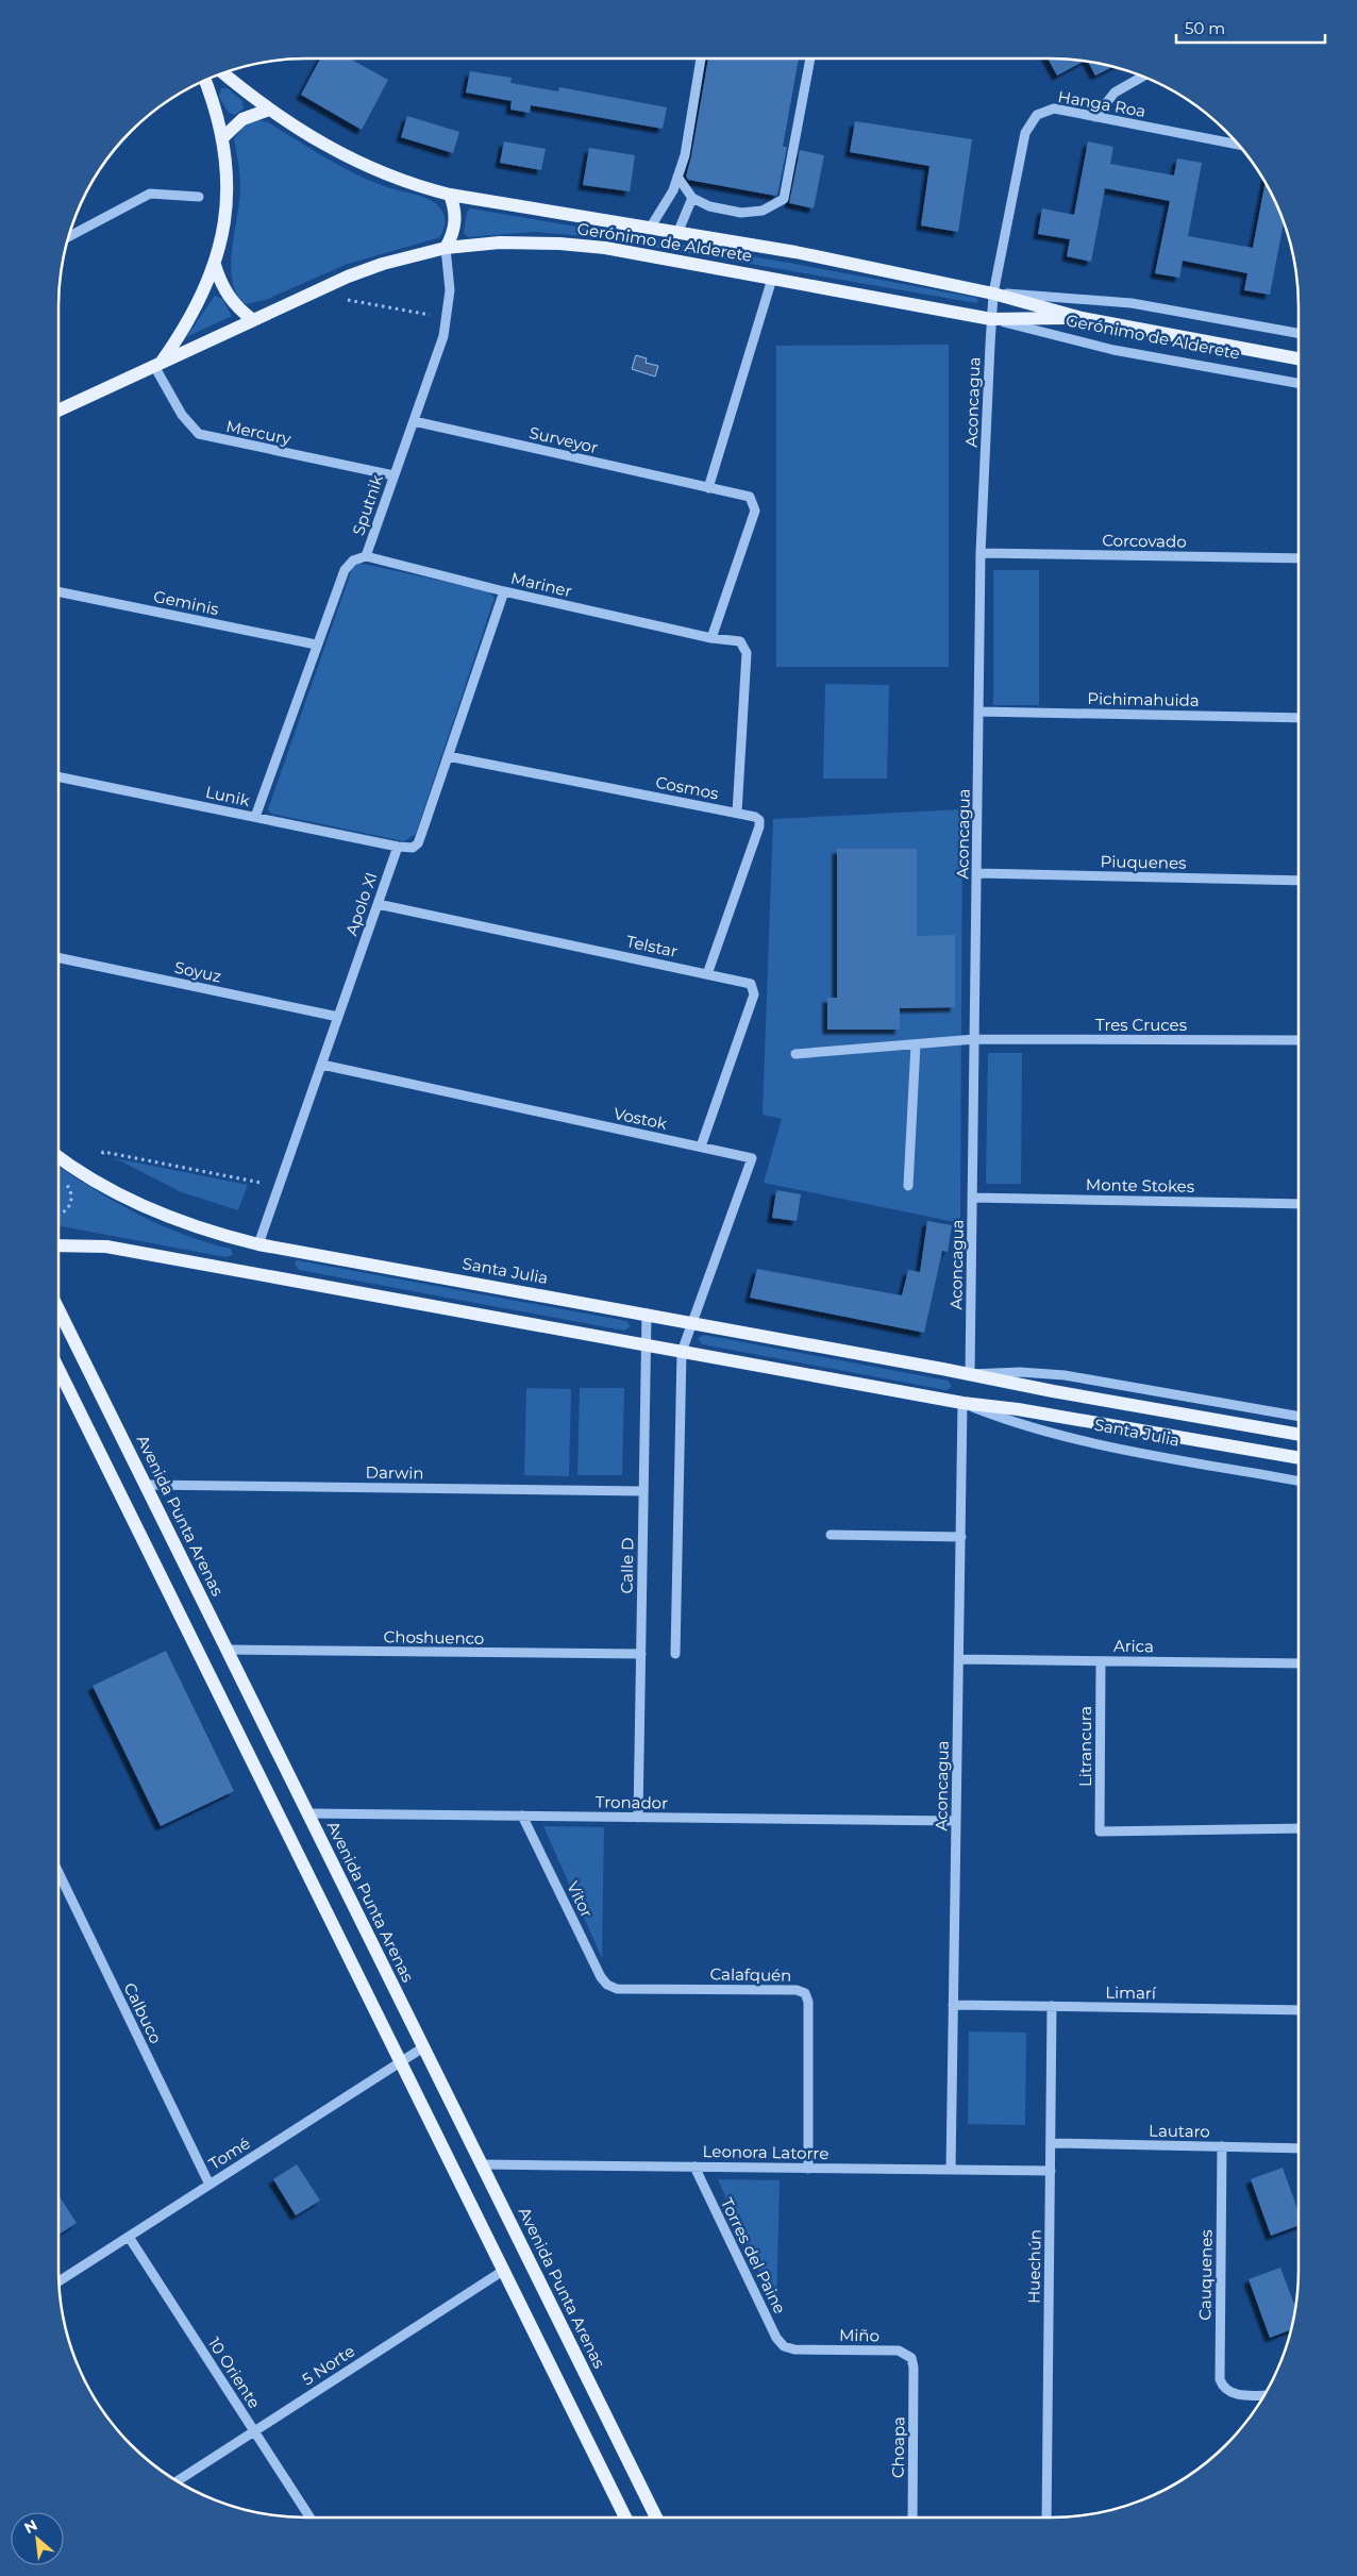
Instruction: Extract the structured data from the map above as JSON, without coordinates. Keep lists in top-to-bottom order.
{
  "streets": {
    "main road": ["Gerónimo de Alderete", "Santa Julia", "Avenida Punta Arenas"],
    "street": [
      "Hanga Roa",
      "Aconcagua",
      "Mercury",
      "Surveyor",
      "Sputnik",
      "Corcovado",
      "Mariner",
      "Geminis",
      "Pichimahuida",
      "Cosmos",
      "Lunik",
      "Piuquenes",
      "Apolo XI",
      "Telstar",
      "Soyuz",
      "Tres Cruces",
      "Vostok",
      "Monte Stokes",
      "Darwin",
      "Calle D",
      "Choshuenco",
      "Arica",
      "Litrancura",
      "Tronador",
      "Vitor",
      "Calafquén",
      "Limarí",
      "Calbuco",
      "Lautaro",
      "Leonora Latorre",
      "Tomé",
      "Torres del Paine",
      "Huechún",
      "Cauquenes",
      "Miño",
      "5 Norte",
      "10 Oriente",
      "Choapa"
    ]
  },
  "crossings": [
    ["Hanga Roa", "Gerónimo de Alderete"],
    ["Hanga Roa", "Aconcagua"],
    ["Gerónimo de Alderete", "Aconcagua"],
    ["Gerónimo de Alderete", "Mercury"],
    ["Gerónimo de Alderete", "Sputnik"],
    ["Aconcagua", "Corcovado"],
    ["Aconcagua", "Pichimahuida"],
    ["Aconcagua", "Piuquenes"],
    ["Aconcagua", "Tres Cruces"],
    ["Aconcagua", "Monte Stokes"],
    ["Aconcagua", "Santa Julia"],
    ["Aconcagua", "Arica"],
    ["Aconcagua", "Tronador"],
    ["Aconcagua", "Limarí"],
    ["Aconcagua", "Leonora Latorre"],
    ["Mercury", "Sputnik"],
    ["Surveyor", "Sputnik"],
    ["Surveyor", "Mariner"],
    ["Sputnik", "Mariner"],
    ["Sputnik", "Geminis"],
    ["Sputnik", "Lunik"],
    ["Mariner", "Cosmos"],
    ["Cosmos", "Telstar"],
    ["Lunik", "Apolo XI"],
    ["Apolo XI", "Telstar"],
    ["Apolo XI", "Soyuz"],
    ["Apolo XI", "Vostok"],
    ["Apolo XI", "Santa Julia"],
    ["Telstar", "Vostok"],
    ["Vostok", "Santa Julia"],
    ["Santa Julia", "Calle D"],
    ["Darwin", "Avenida Punta Arenas"],
    ["Darwin", "Calle D"],
    ["Avenida Punta Arenas", "Choshuenco"],
    ["Avenida Punta Arenas", "Tronador"],
    ["Avenida Punta Arenas", "Leonora Latorre"],
    ["Avenida Punta Arenas", "Tomé"],
    ["Calle D", "Choshuenco"],
    ["Calle D", "Tronador"],
    ["Arica", "Litrancura"],
    ["Tronador", "Vitor"],
    ["Vitor", "Calafquén"],
    ["Calafquén", "Leonora Latorre"],
    ["Limarí", "Huechún"],
    ["Calbuco", "Tomé"],
    ["Lautaro", "Huechún"],
    ["Lautaro", "Cauquenes"],
    ["Leonora Latorre", "Torres del Paine"],
    ["Leonora Latorre", "Huechún"],
    ["Tomé", "10 Oriente"],
    ["Torres del Paine", "Miño"],
    ["Miño", "Choapa"],
    ["5 Norte", "10 Oriente"]
  ],
  "scale_bar": "50 m",
  "north": "top left"
}
